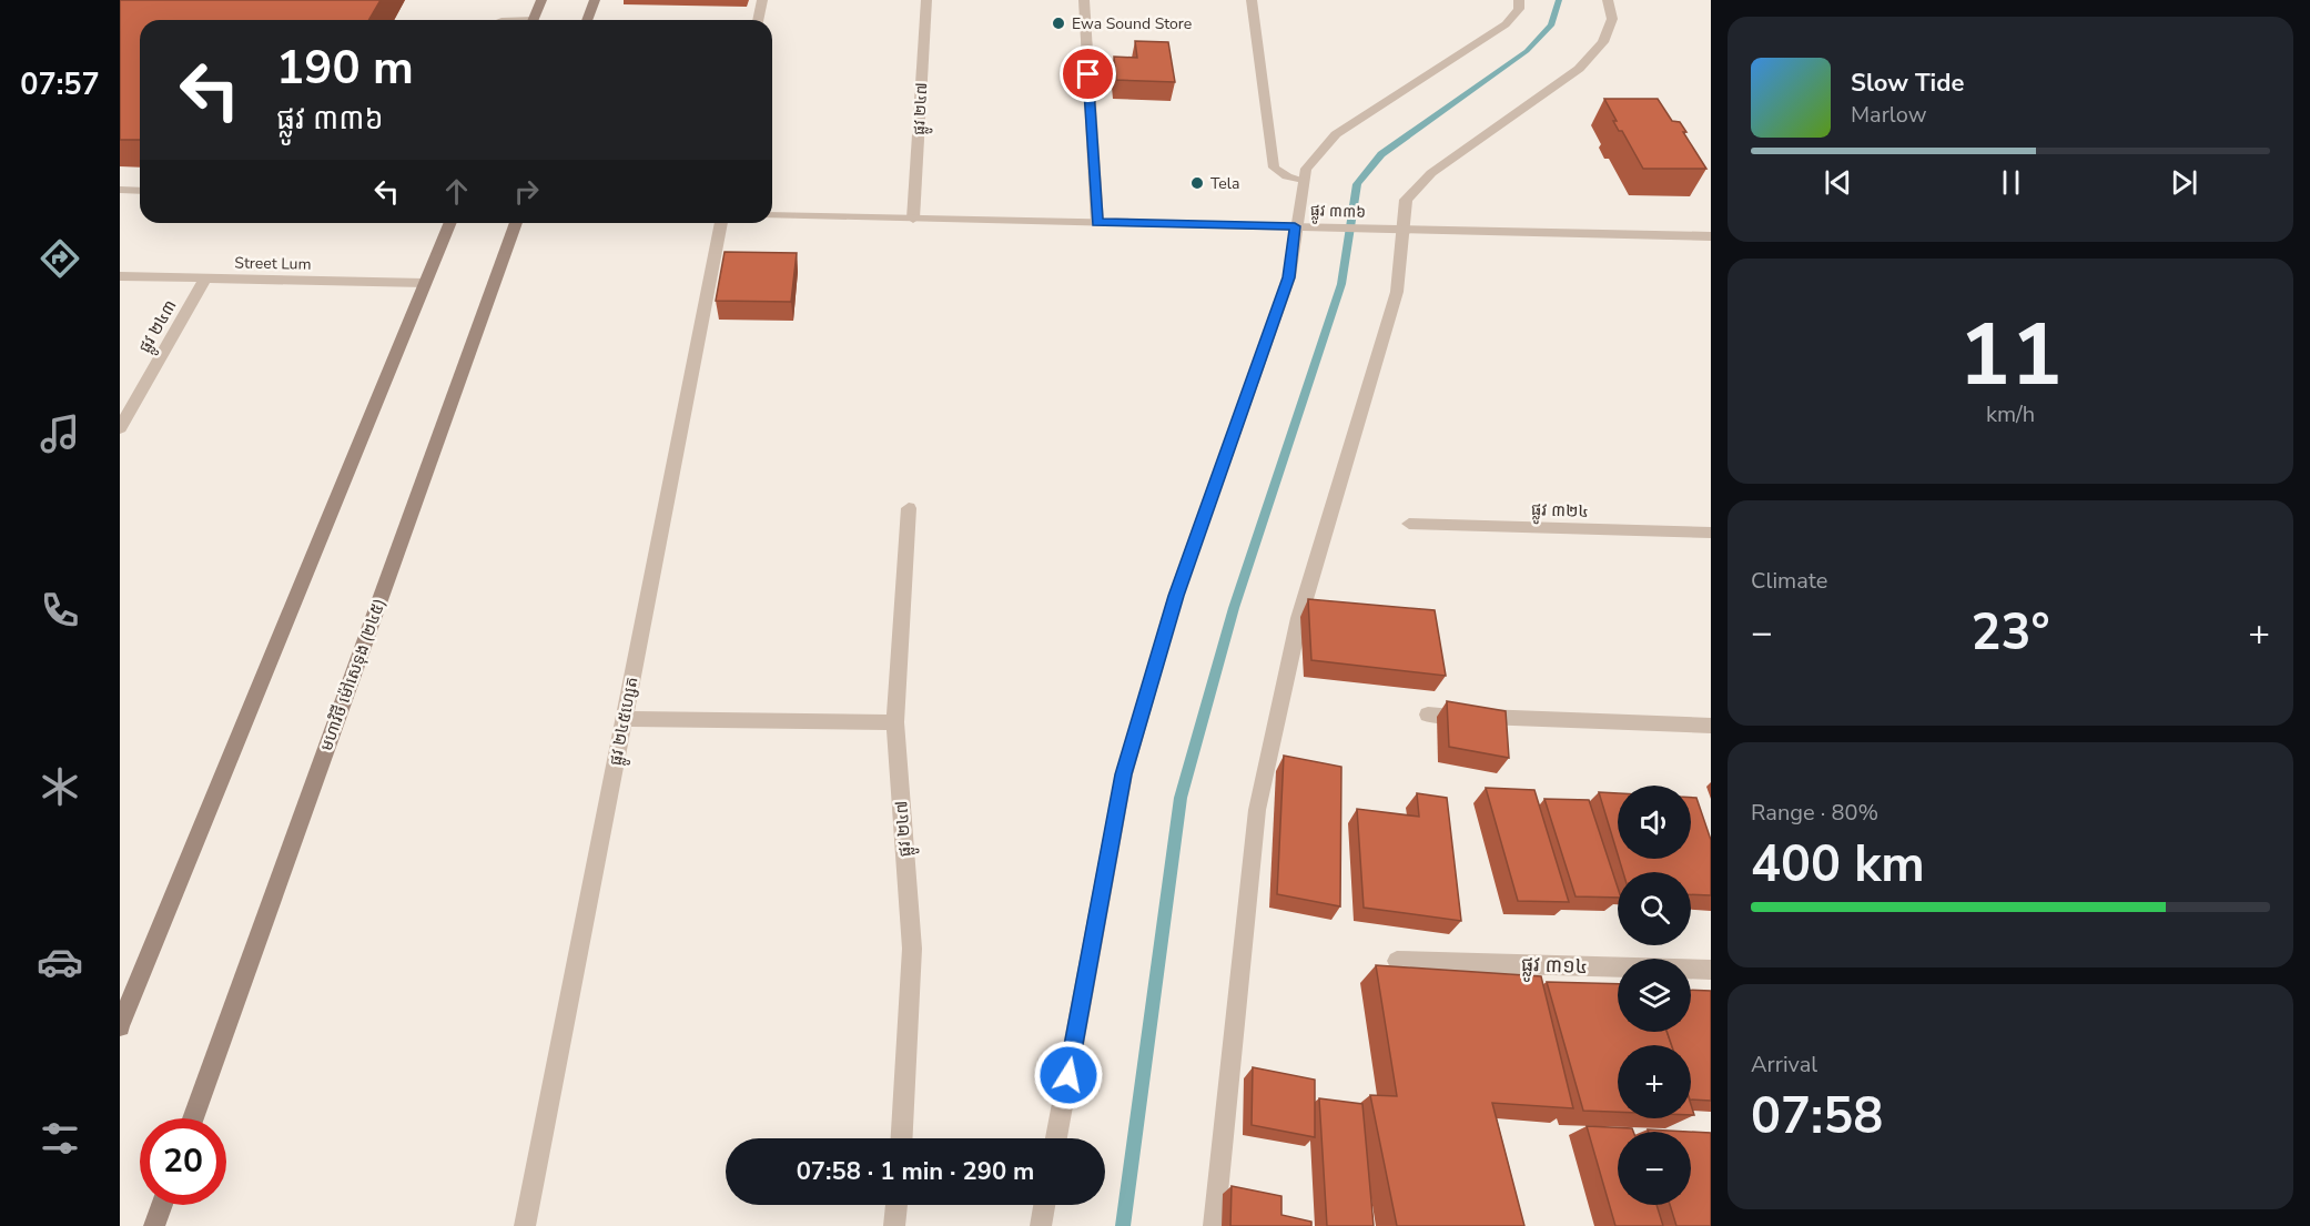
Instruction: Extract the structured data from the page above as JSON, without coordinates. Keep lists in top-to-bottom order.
{
  "streets": {
    "main road": ["មហាវិថី ម៉ៅសេទុង (២៤៥)"],
    "street": [
      "ផ្លូវ ២៤៧",
      "ផ្លូវ ៣៣៦",
      "Street Lum",
      "ផ្លូវ ២៤៣",
      "ផ្លូវ ៣២៤",
      "ផ្លូវ ២៤៥ហ្សេត",
      "ផ្លូវ ៣១៤"
    ]
  },
  "crossings": [
    ["ផ្លូវ ២៤៧", "ផ្លូវ ៣៣៦"],
    ["Street Lum", "ផ្លូវ ២៤៣"]
  ],
  "places": ["Ewa Sound Store", "Tela"],
  "page": {
    "tabs": "07:57",
    "turn": ["190 m", "ផ្លូវ ៣៣៦"],
    "song": ["Slow Tide", "Marlow"],
    "tile": [
      ["11", "km/h"],
      "Climate",
      ["Range · 80%", "400 km"],
      ["Arrival", "07:58"]
    ],
    "heat": ["−", "23°", "+"],
    "map_buttons": ["+", "−"],
    "limit": "20",
    "trip": "07:58 · 1 min · 290 m"
  }
}
